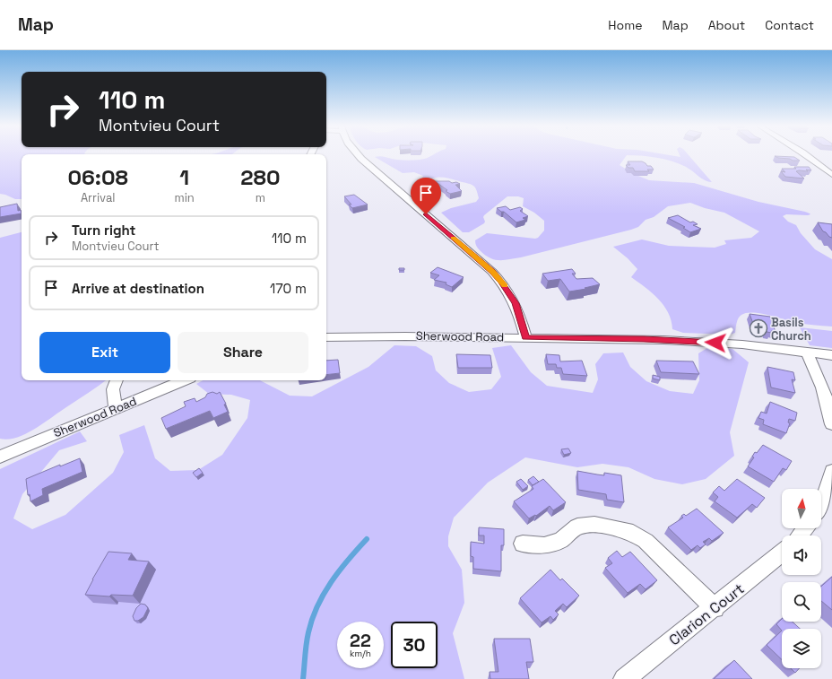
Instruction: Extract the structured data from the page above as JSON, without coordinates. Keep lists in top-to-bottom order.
{
  "streets": {
    "street": ["Sherwood Road", "Clarion Court"]
  },
  "places": {
    "church": ["Basils Church"]
  },
  "north": "top",
  "page": {
    "header": "Map",
    "nav": [
      "Home",
      "Map",
      "About",
      "Contact"
    ],
    "turn": ["110 m", "Montvieu Court"],
    "eta": [
      "06:08",
      "Arrival",
      "1",
      "min",
      "280",
      "m"
    ],
    "list": [
      {
        "name": "Turn right",
        "note": "Montvieu Court",
        "value": "110 m"
      },
      {
        "name": "Arrive at destination",
        "value": "170 m"
      }
    ],
    "buttons": ["Exit", "Share"],
    "speed": "22 km/h",
    "limit": "30"
  }
}
